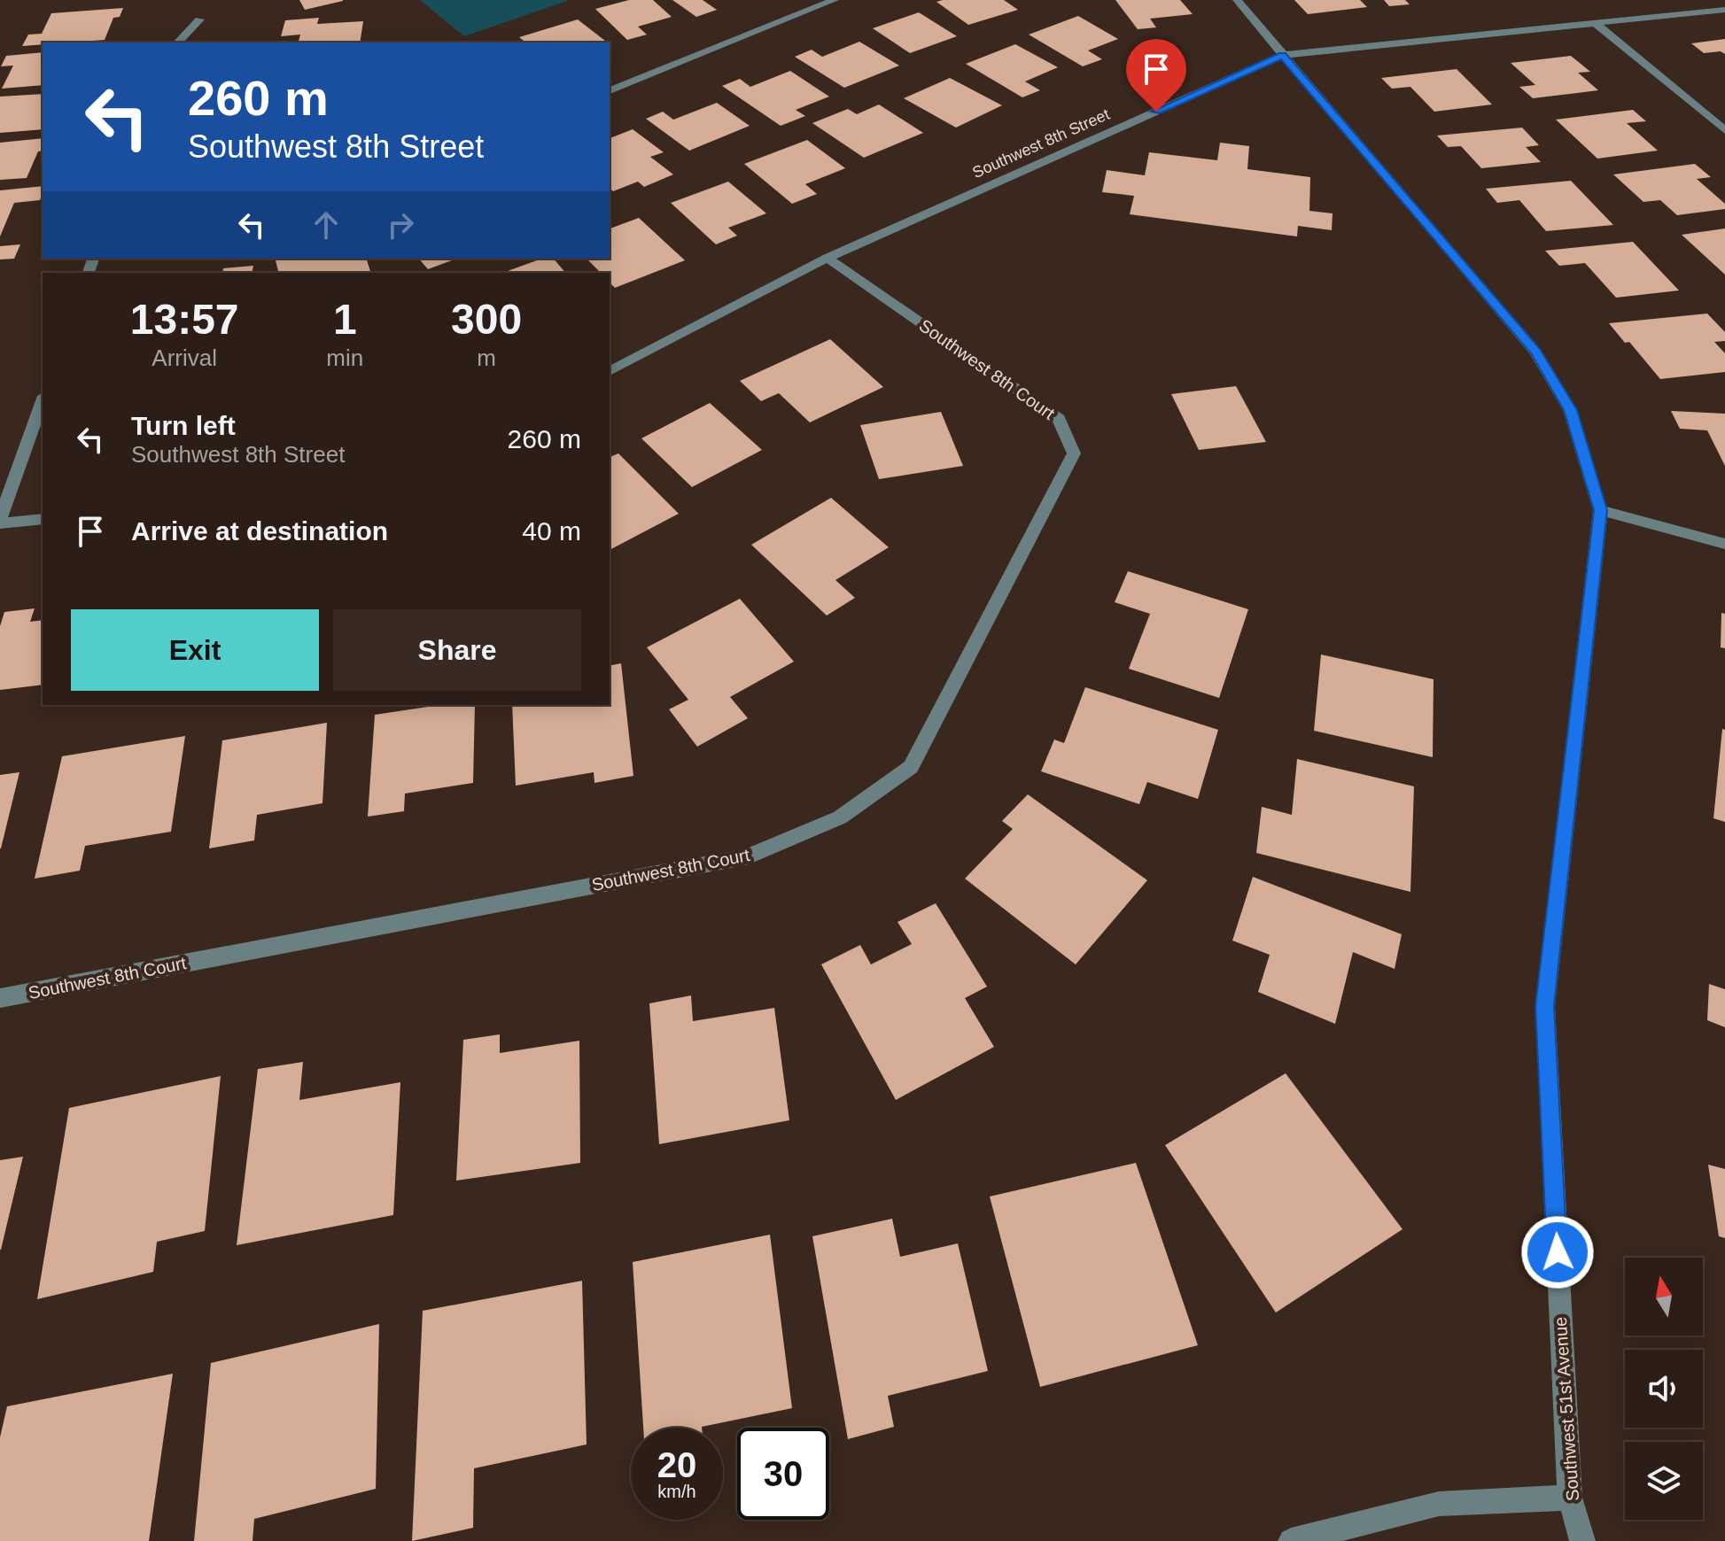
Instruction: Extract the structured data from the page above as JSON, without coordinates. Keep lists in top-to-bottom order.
{
  "streets": {
    "street": ["Southwest 8th Street", "Southwest 8th Court", "Southwest 51st Avenue"]
  },
  "crossings": [
    ["Southwest 8th Street", "Southwest 8th Court"],
    ["Southwest 8th Street", "Southwest 51st Avenue"]
  ],
  "north": "top",
  "page": {
    "turn": ["260 m", "Southwest 8th Street"],
    "eta": [
      "13:57",
      "Arrival",
      "1",
      "min",
      "300",
      "m"
    ],
    "list": [
      {
        "name": "Turn left",
        "note": "Southwest 8th Street",
        "value": "260 m"
      },
      {
        "name": "Arrive at destination",
        "value": "40 m"
      }
    ],
    "buttons": ["Exit", "Share"],
    "speed": "20 km/h",
    "limit": "30"
  }
}
